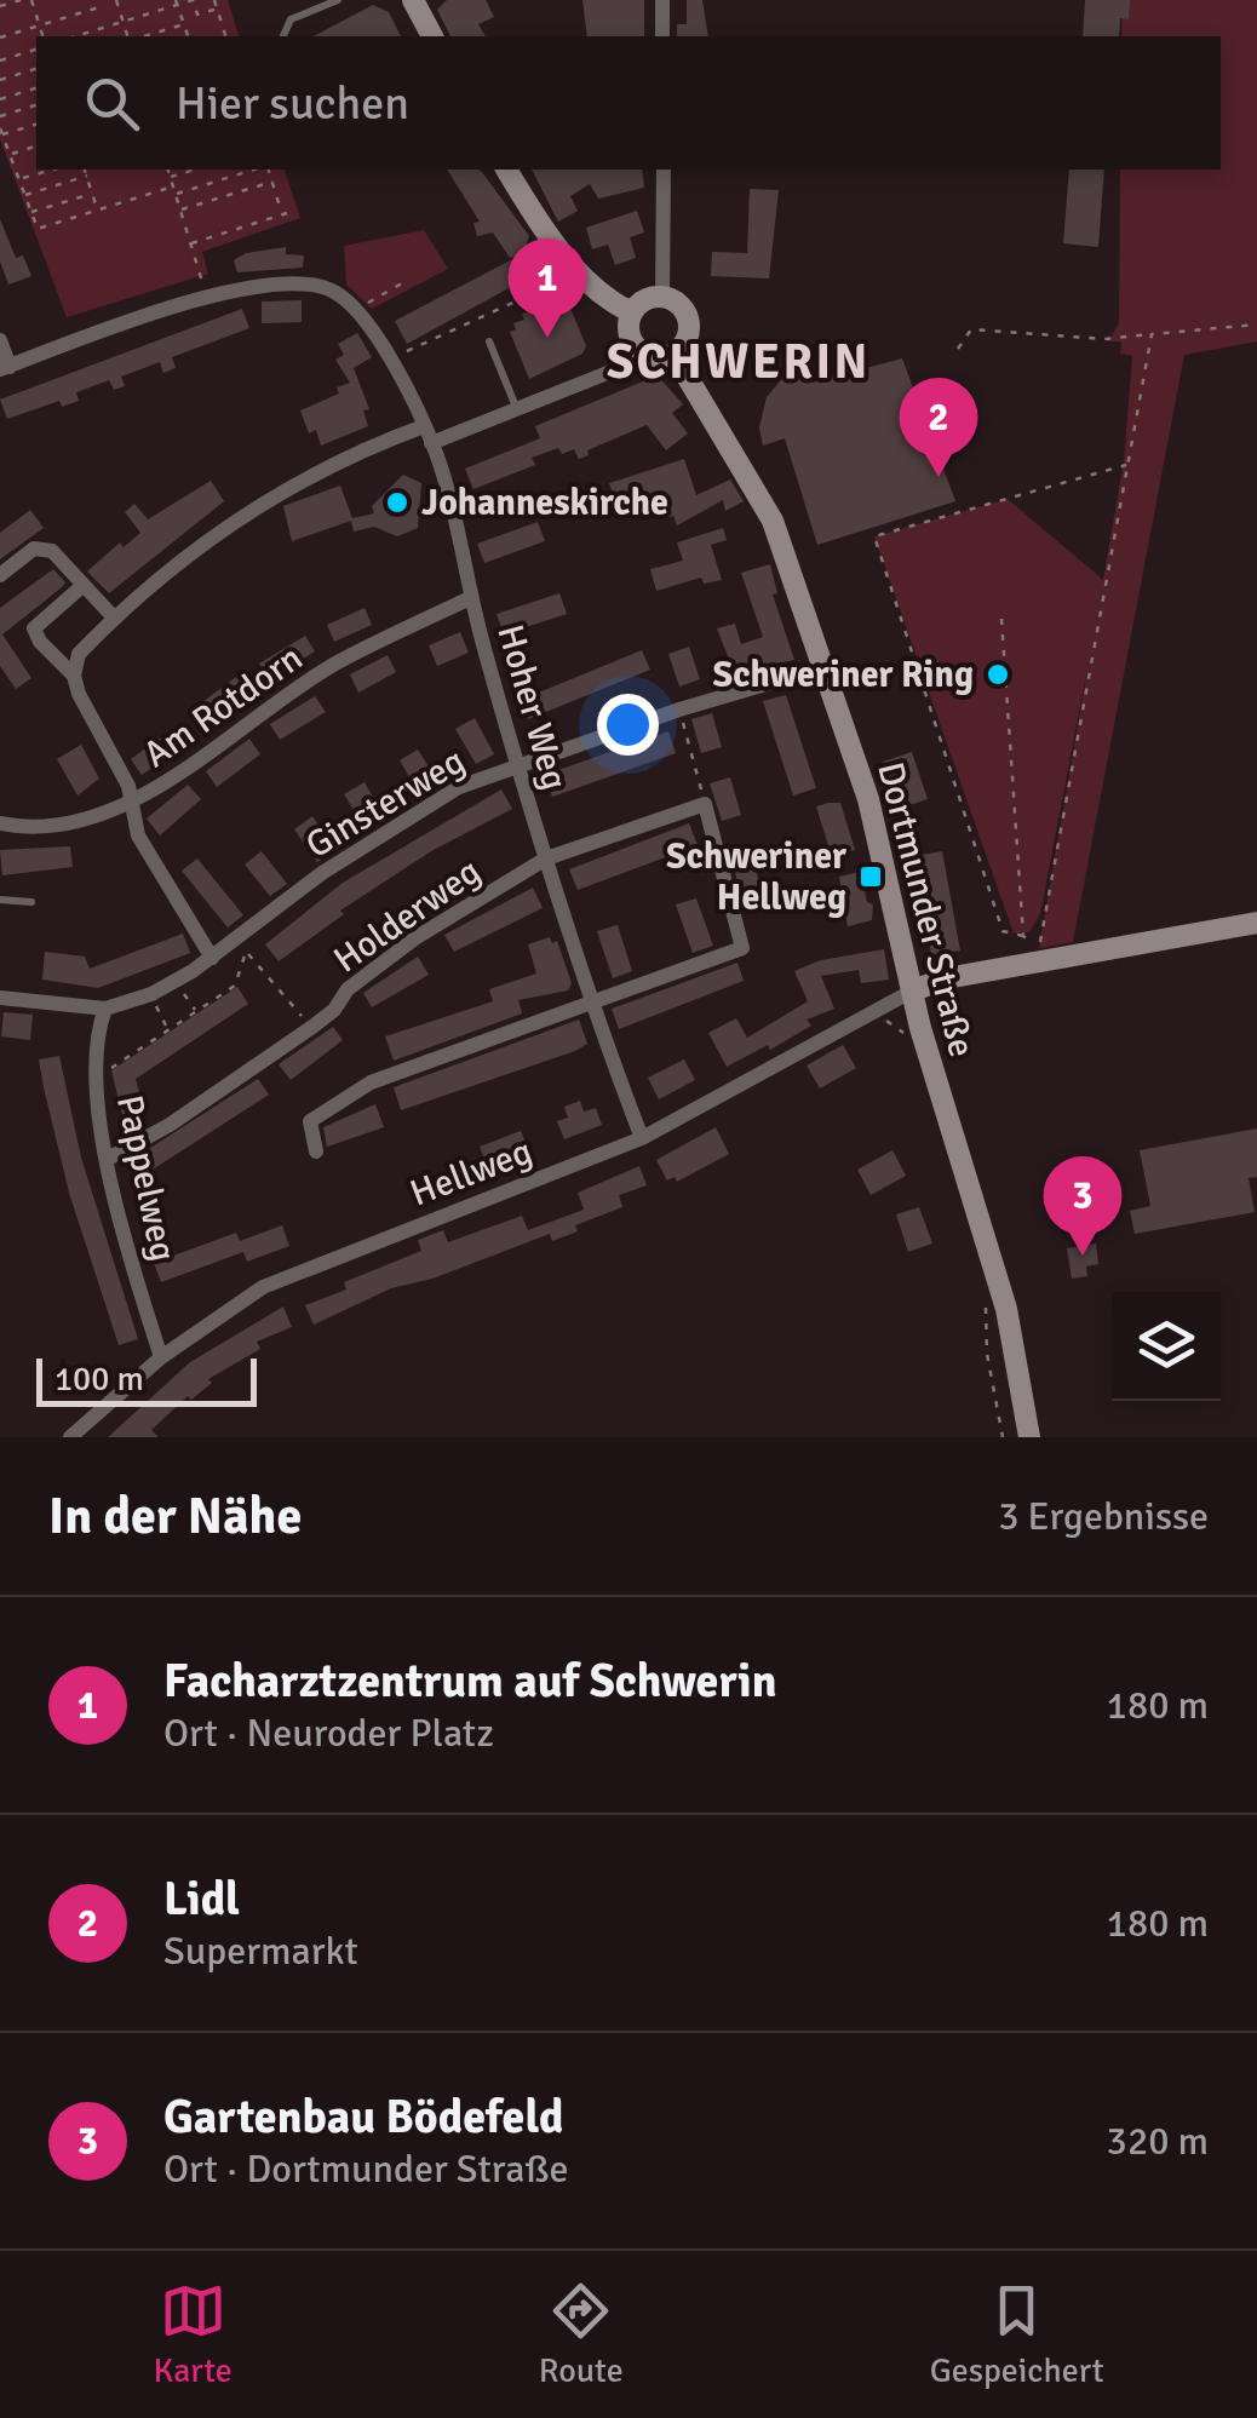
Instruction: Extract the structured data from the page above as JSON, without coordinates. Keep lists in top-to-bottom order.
{
  "streets": {
    "main road": ["Dortmunder Straße"],
    "street": [
      "Am Rotdorn",
      "Hoher Weg",
      "Ginsterweg",
      "Holderweg",
      "Hellweg",
      "Pappelweg"
    ]
  },
  "crossings": [
    ["Am Rotdorn", "Hoher Weg"],
    ["Hoher Weg", "Ginsterweg"],
    ["Hoher Weg", "Holderweg"],
    ["Hoher Weg", "Hellweg"],
    ["Ginsterweg", "Dortmunder Straße"],
    ["Ginsterweg", "Pappelweg"],
    ["Dortmunder Straße", "Hellweg"],
    ["Holderweg", "Pappelweg"],
    ["Hellweg", "Pappelweg"]
  ],
  "districts": ["SCHWERIN"],
  "places": {
    "other": ["Johanneskirche", "Schweriner Ring"],
    "transit": ["Schweriner Hellweg"]
  },
  "scale_bar": "100 m",
  "page": {
    "search": "Hier suchen",
    "pins": ["1", "2", "3"],
    "scale": "100 m",
    "heading": ["In der Nähe", "3 Ergebnisse"],
    "list": [
      {
        "mark": "1",
        "name": "Facharztzentrum auf Schwerin",
        "note": "Ort · Neuroder Platz",
        "value": "180 m"
      },
      {
        "mark": "2",
        "name": "Lidl",
        "note": "Supermarkt",
        "value": "180 m"
      },
      {
        "mark": "3",
        "name": "Gartenbau Bödefeld",
        "note": "Ort · Dortmunder Straße",
        "value": "320 m"
      }
    ],
    "nav": ["Karte", "Route", "Gespeichert"]
  }
}
